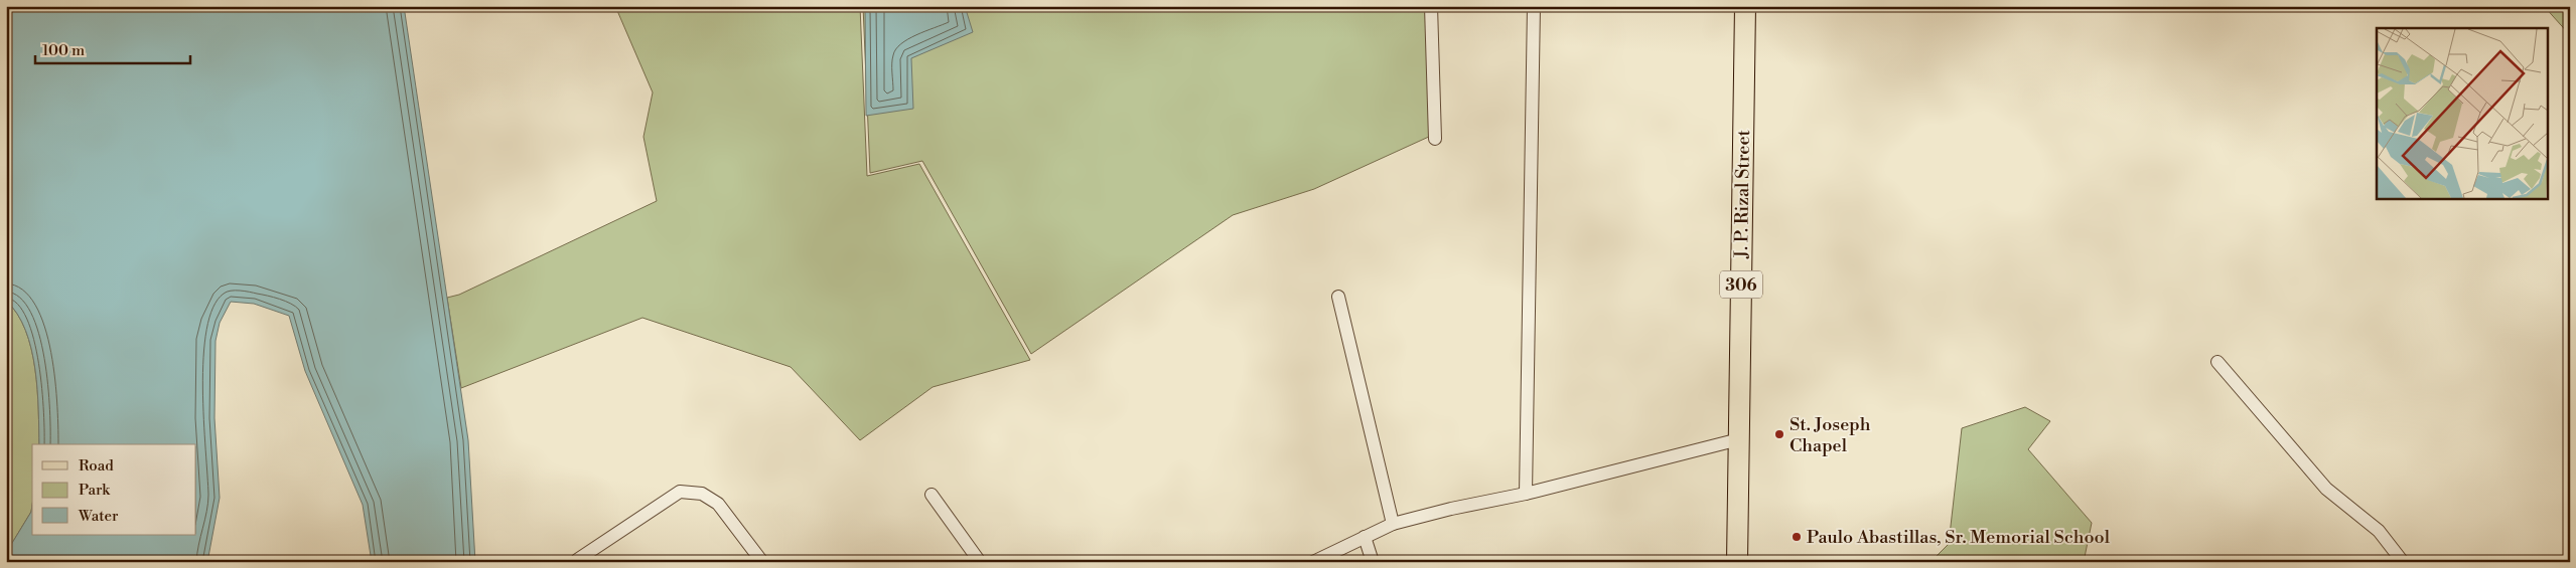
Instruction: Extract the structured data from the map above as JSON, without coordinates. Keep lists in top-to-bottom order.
{
  "streets": {
    "main road": ["J. P. Rizal Street", "306"]
  },
  "places": ["St. Joseph Chapel", "Paulo Abastillas, Sr. Memorial School"],
  "legend": ["Road", "Park", "Water"],
  "scale_bar": "100 m"
}
